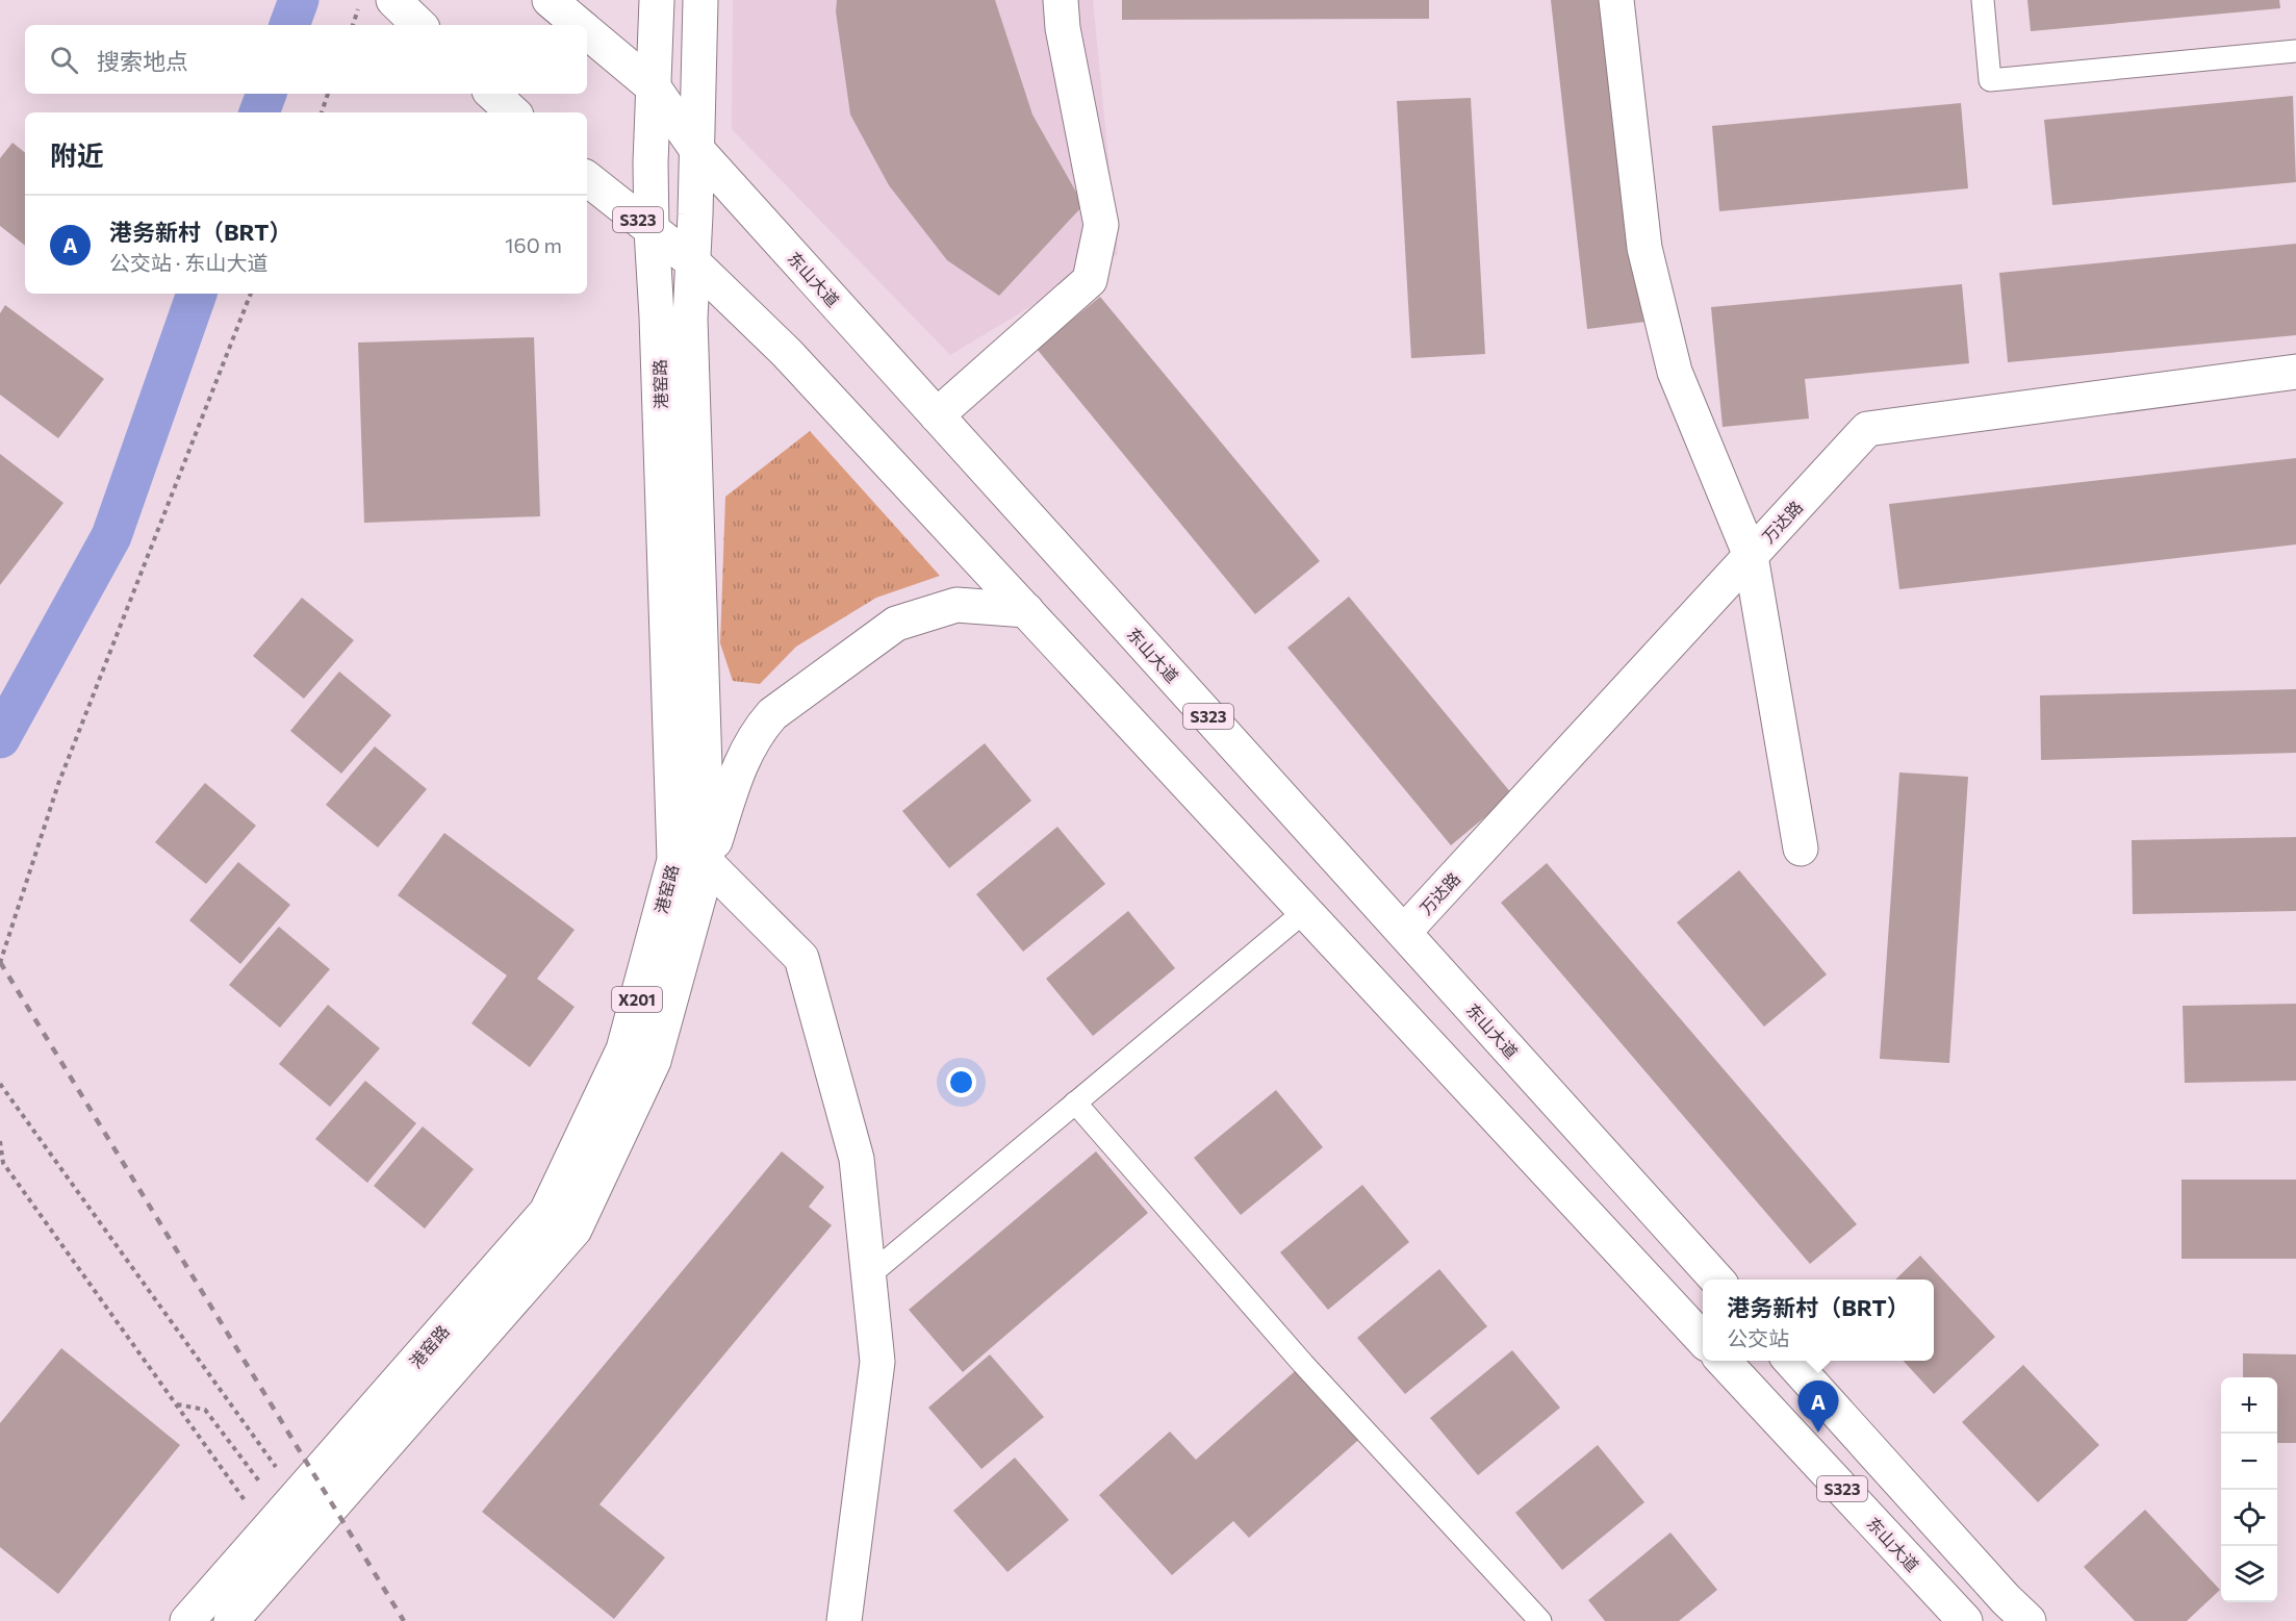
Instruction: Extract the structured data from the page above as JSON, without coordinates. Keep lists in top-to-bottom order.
{
  "streets": {
    "main road": [
      "S323",
      "东山大道",
      "港窑路",
      "万达路",
      "X201"
    ]
  },
  "crossings": [
    ["S323", "港窑路"],
    ["东山大道", "港窑路"],
    ["东山大道", "万达路"]
  ],
  "page": {
    "search": "搜索地点",
    "heading": "附近",
    "list": [
      {
        "mark": "A",
        "name": "港务新村（BRT）",
        "note": "公交站 · 东山大道",
        "value": "160 m"
      }
    ],
    "popup": ["港务新村（BRT）", "公交站"],
    "map_buttons": ["+", "−"],
    "pins": "A"
  }
}
